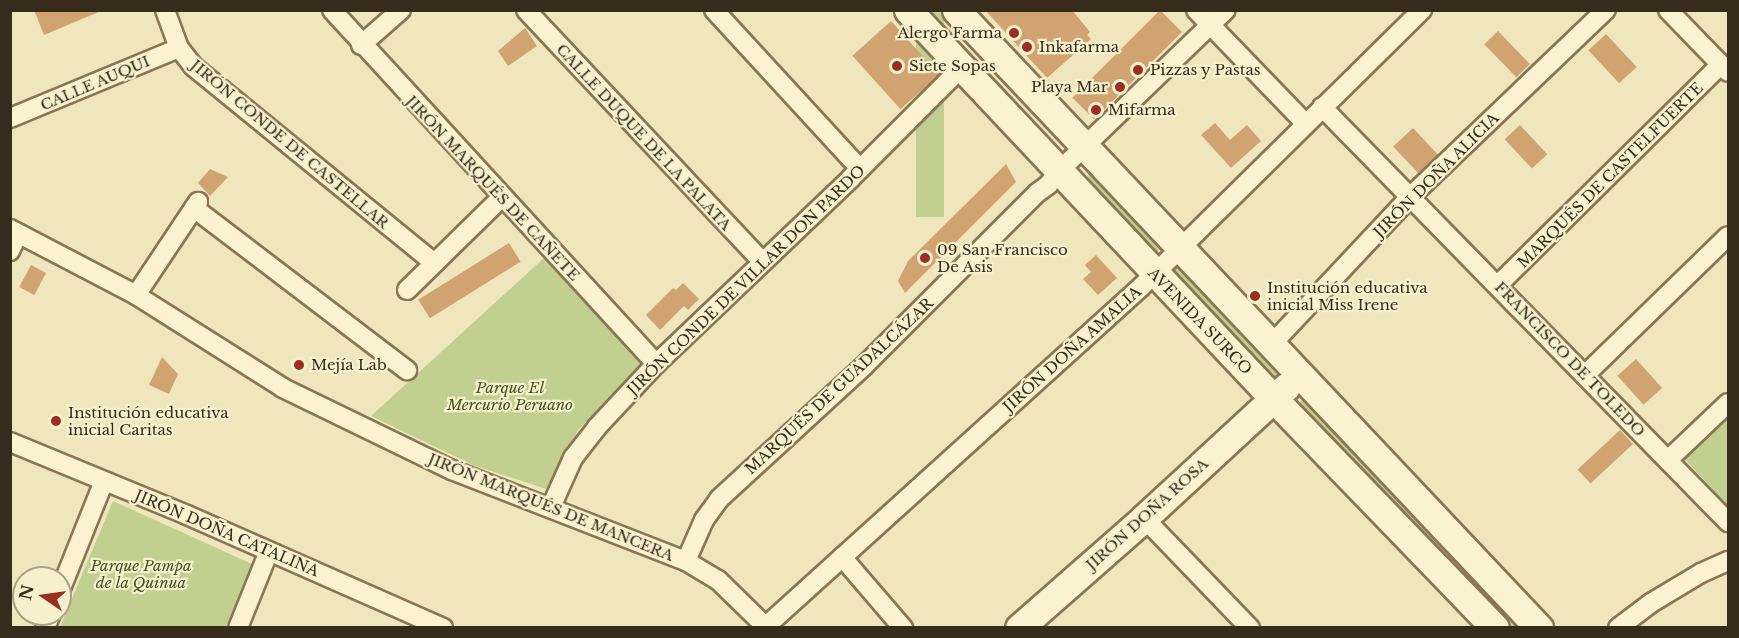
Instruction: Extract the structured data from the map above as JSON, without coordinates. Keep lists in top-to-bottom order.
{
  "streets": {
    "main road": ["AVENIDA SURCO", "JIRÓN DOÑA ROSA"],
    "street": [
      "CALLE AUQUI",
      "CALLE DUQUE DE LA PALATA",
      "JIRÓN CONDE DE CASTELLAR",
      "JIRÓN DOÑA ALICIA",
      "MARQUÉS DE CASTELFUERTE",
      "JIRÓN MARQUÉS DE CAÑETE",
      "JIRÓN CONDE DE VILLAR DON PARDO",
      "JIRÓN DOÑA AMALIA",
      "FRANCISCO DE TOLEDO",
      "MARQUÉS DE GUADALCÁZAR",
      "JIRÓN MARQUÉS DE MANCERA",
      "JIRÓN DOÑA CATALINA"
    ]
  },
  "crossings": [
    ["CALLE AUQUI", "JIRÓN CONDE DE CASTELLAR"],
    ["CALLE DUQUE DE LA PALATA", "JIRÓN CONDE DE VILLAR DON PARDO"],
    ["JIRÓN DOÑA ALICIA", "FRANCISCO DE TOLEDO"],
    ["MARQUÉS DE CASTELFUERTE", "FRANCISCO DE TOLEDO"],
    ["JIRÓN MARQUÉS DE CAÑETE", "JIRÓN CONDE DE VILLAR DON PARDO"],
    ["JIRÓN CONDE DE VILLAR DON PARDO", "AVENIDA SURCO"],
    ["JIRÓN CONDE DE VILLAR DON PARDO", "JIRÓN MARQUÉS DE MANCERA"],
    ["AVENIDA SURCO", "JIRÓN DOÑA AMALIA"],
    ["AVENIDA SURCO", "MARQUÉS DE GUADALCÁZAR"],
    ["AVENIDA SURCO", "JIRÓN DOÑA ROSA"],
    ["JIRÓN DOÑA AMALIA", "FRANCISCO DE TOLEDO"],
    ["JIRÓN DOÑA AMALIA", "JIRÓN MARQUÉS DE MANCERA"],
    ["MARQUÉS DE GUADALCÁZAR", "JIRÓN MARQUÉS DE MANCERA"]
  ],
  "parks": ["Parque El Mercurio Peruano", "Parque Pampa de la Quinua"],
  "places": [
    "Alergo Farma",
    "Inkafarma",
    "Siete Sopas",
    "Pizzas y Pastas",
    "Playa Mar",
    "Mifarma",
    "09 San Francisco De Asis",
    "Institución educativa inicial Miss Irene",
    "Mejía Lab",
    "Institución educativa inicial Caritas"
  ],
  "north": "left"
}
